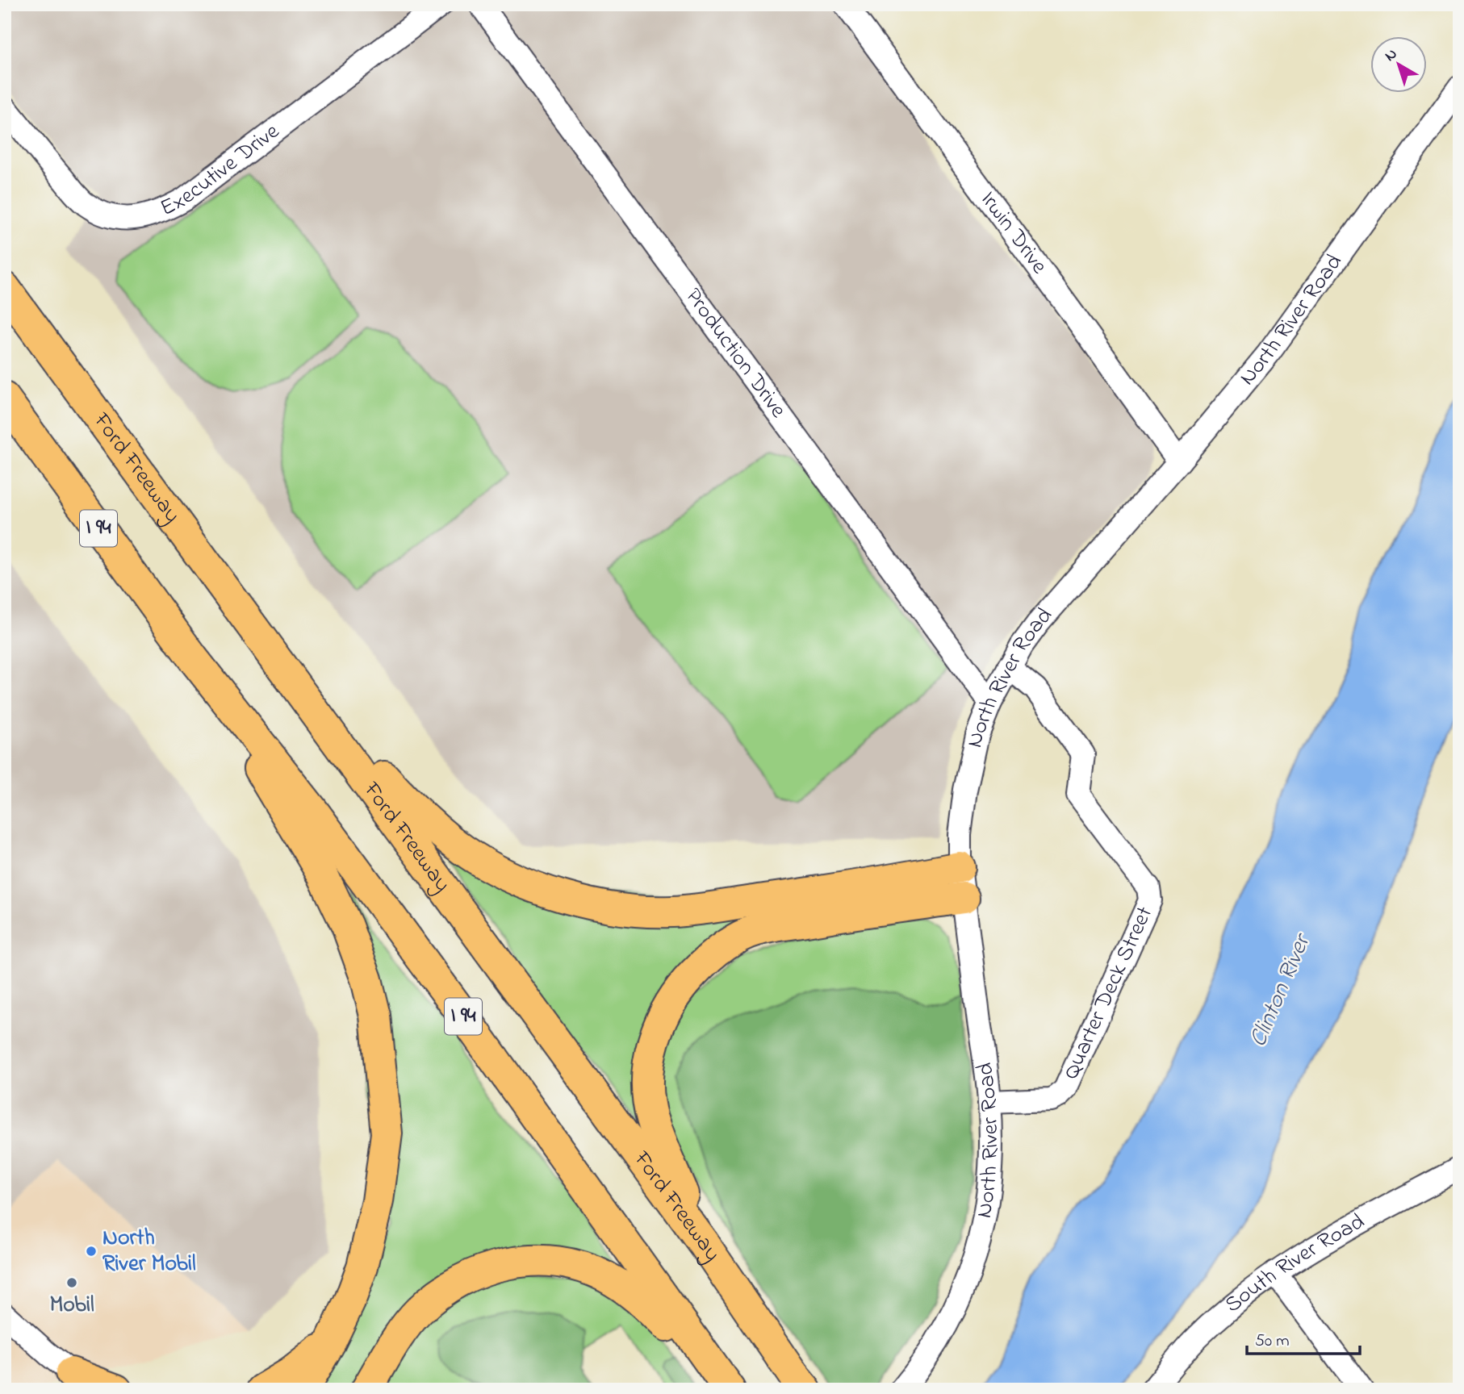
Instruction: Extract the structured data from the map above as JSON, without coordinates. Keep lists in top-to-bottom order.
{
  "streets": {
    "highway": ["Ford Freeway", "I 94"],
    "street": [
      "Executive Drive",
      "Irwin Drive",
      "North River Road",
      "Production Drive",
      "Quarter Deck Street",
      "South River Road"
    ]
  },
  "crossings": [
    ["Irwin Drive", "North River Road"],
    ["North River Road", "Production Drive"],
    ["North River Road", "Quarter Deck Street"]
  ],
  "water": ["Clinton River"],
  "places": ["North River Mobil", "Mobil"],
  "scale_bar": "50 m",
  "north": "top left"
}
